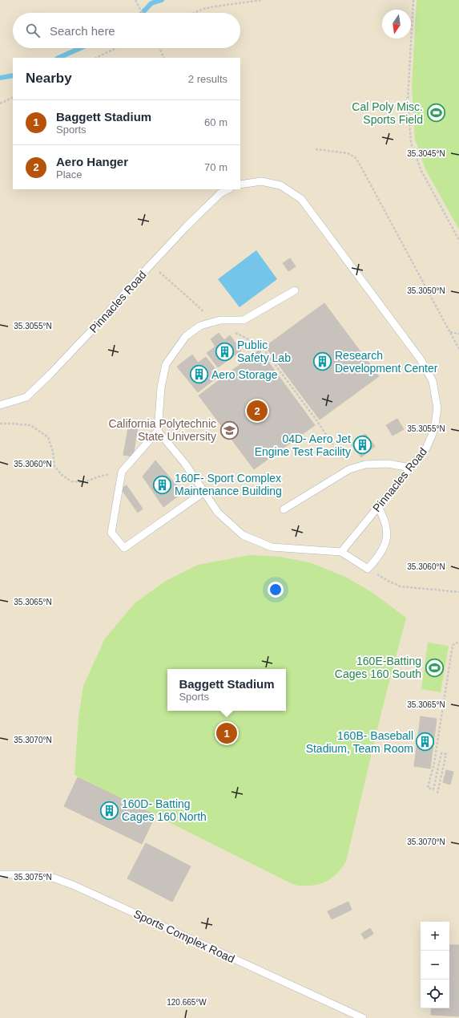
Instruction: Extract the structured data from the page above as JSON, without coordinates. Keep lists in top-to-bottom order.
{
  "streets": {
    "lane": ["Pinnacles Road", "Sports Complex Road"]
  },
  "places": {
    "sports": ["Cal Poly Misc. Sports Field", "160E-Batting Cages 160 South"],
    "building": [
      "Public Safety Lab",
      "Research Development Center",
      "Aero Storage",
      "04D- Aero Jet Engine Test Facility",
      "160F- Sport Complex Maintenance Building",
      "160B- Baseball Stadium, Team Room",
      "160D- Batting Cages 160 North"
    ],
    "school or university": ["California Polytechnic State University"]
  },
  "north": "bottom",
  "page": {
    "search": "Search here",
    "heading": ["Nearby", "2 results"],
    "list": [
      {
        "mark": "1",
        "name": "Baggett Stadium",
        "note": "Sports",
        "value": "60 m"
      },
      {
        "mark": "2",
        "name": "Aero Hanger",
        "note": "Place",
        "value": "70 m"
      }
    ],
    "pins": ["2", "1"],
    "popup": ["Baggett Stadium", "Sports"],
    "map_buttons": ["+", "−"]
  },
  "coordinates": [
    "35.3045°N",
    "35.3050°N",
    "35.3055°N",
    "35.3060°N",
    "35.3065°N",
    "35.3070°N",
    "35.3075°N",
    "120.665°W"
  ]
}
